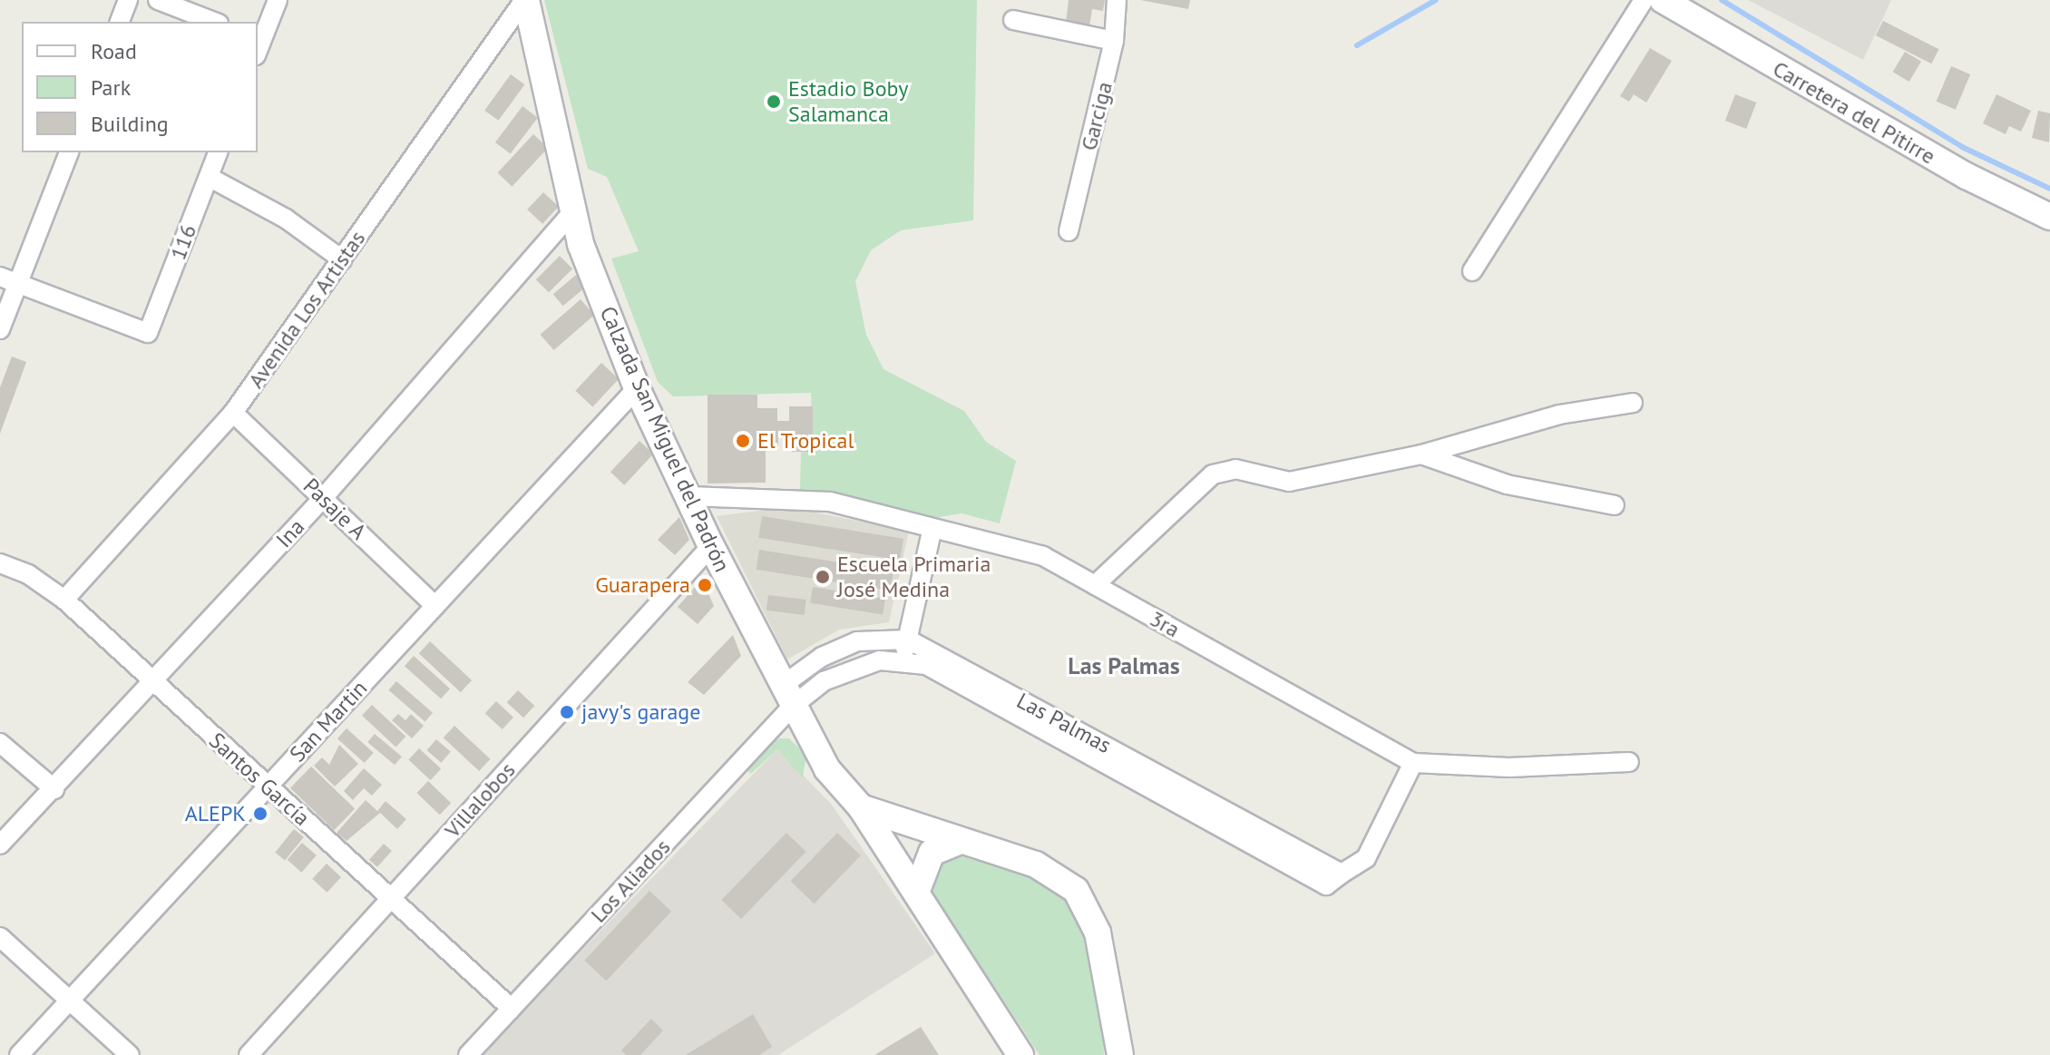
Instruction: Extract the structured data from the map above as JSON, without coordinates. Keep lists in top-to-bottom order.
{
  "streets": {
    "main road": ["Carretera del Pitirre", "Calzada San Miguel del Padrón"],
    "street": [
      "Garciga",
      "116",
      "Avenida Los Artistas",
      "Pasaje A",
      "Ina",
      "3ra",
      "San Martin",
      "Las Palmas",
      "Santos García",
      "Villalobos",
      "Los Aliados"
    ]
  },
  "crossings": [
    ["Avenida Los Artistas", "Calzada San Miguel del Padrón"],
    ["Avenida Los Artistas", "Pasaje A"],
    ["Avenida Los Artistas", "Santos García"],
    ["Calzada San Miguel del Padrón", "Ina"],
    ["Calzada San Miguel del Padrón", "3ra"],
    ["Calzada San Miguel del Padrón", "San Martin"],
    ["Calzada San Miguel del Padrón", "Las Palmas"],
    ["Calzada San Miguel del Padrón", "Villalobos"],
    ["Calzada San Miguel del Padrón", "Los Aliados"],
    ["Pasaje A", "Ina"],
    ["Pasaje A", "San Martin"],
    ["Ina", "Santos García"],
    ["San Martin", "Santos García"],
    ["Las Palmas", "Los Aliados"],
    ["Santos García", "Villalobos"],
    ["Santos García", "Los Aliados"]
  ],
  "districts": ["Las Palmas"],
  "places": [
    "Estadio Boby Salamanca",
    "El Tropical",
    "Escuela Primaria José Medina",
    "Guarapera",
    "javy's garage",
    "ALEPK"
  ],
  "legend": ["Road", "Park", "Building"]
}
